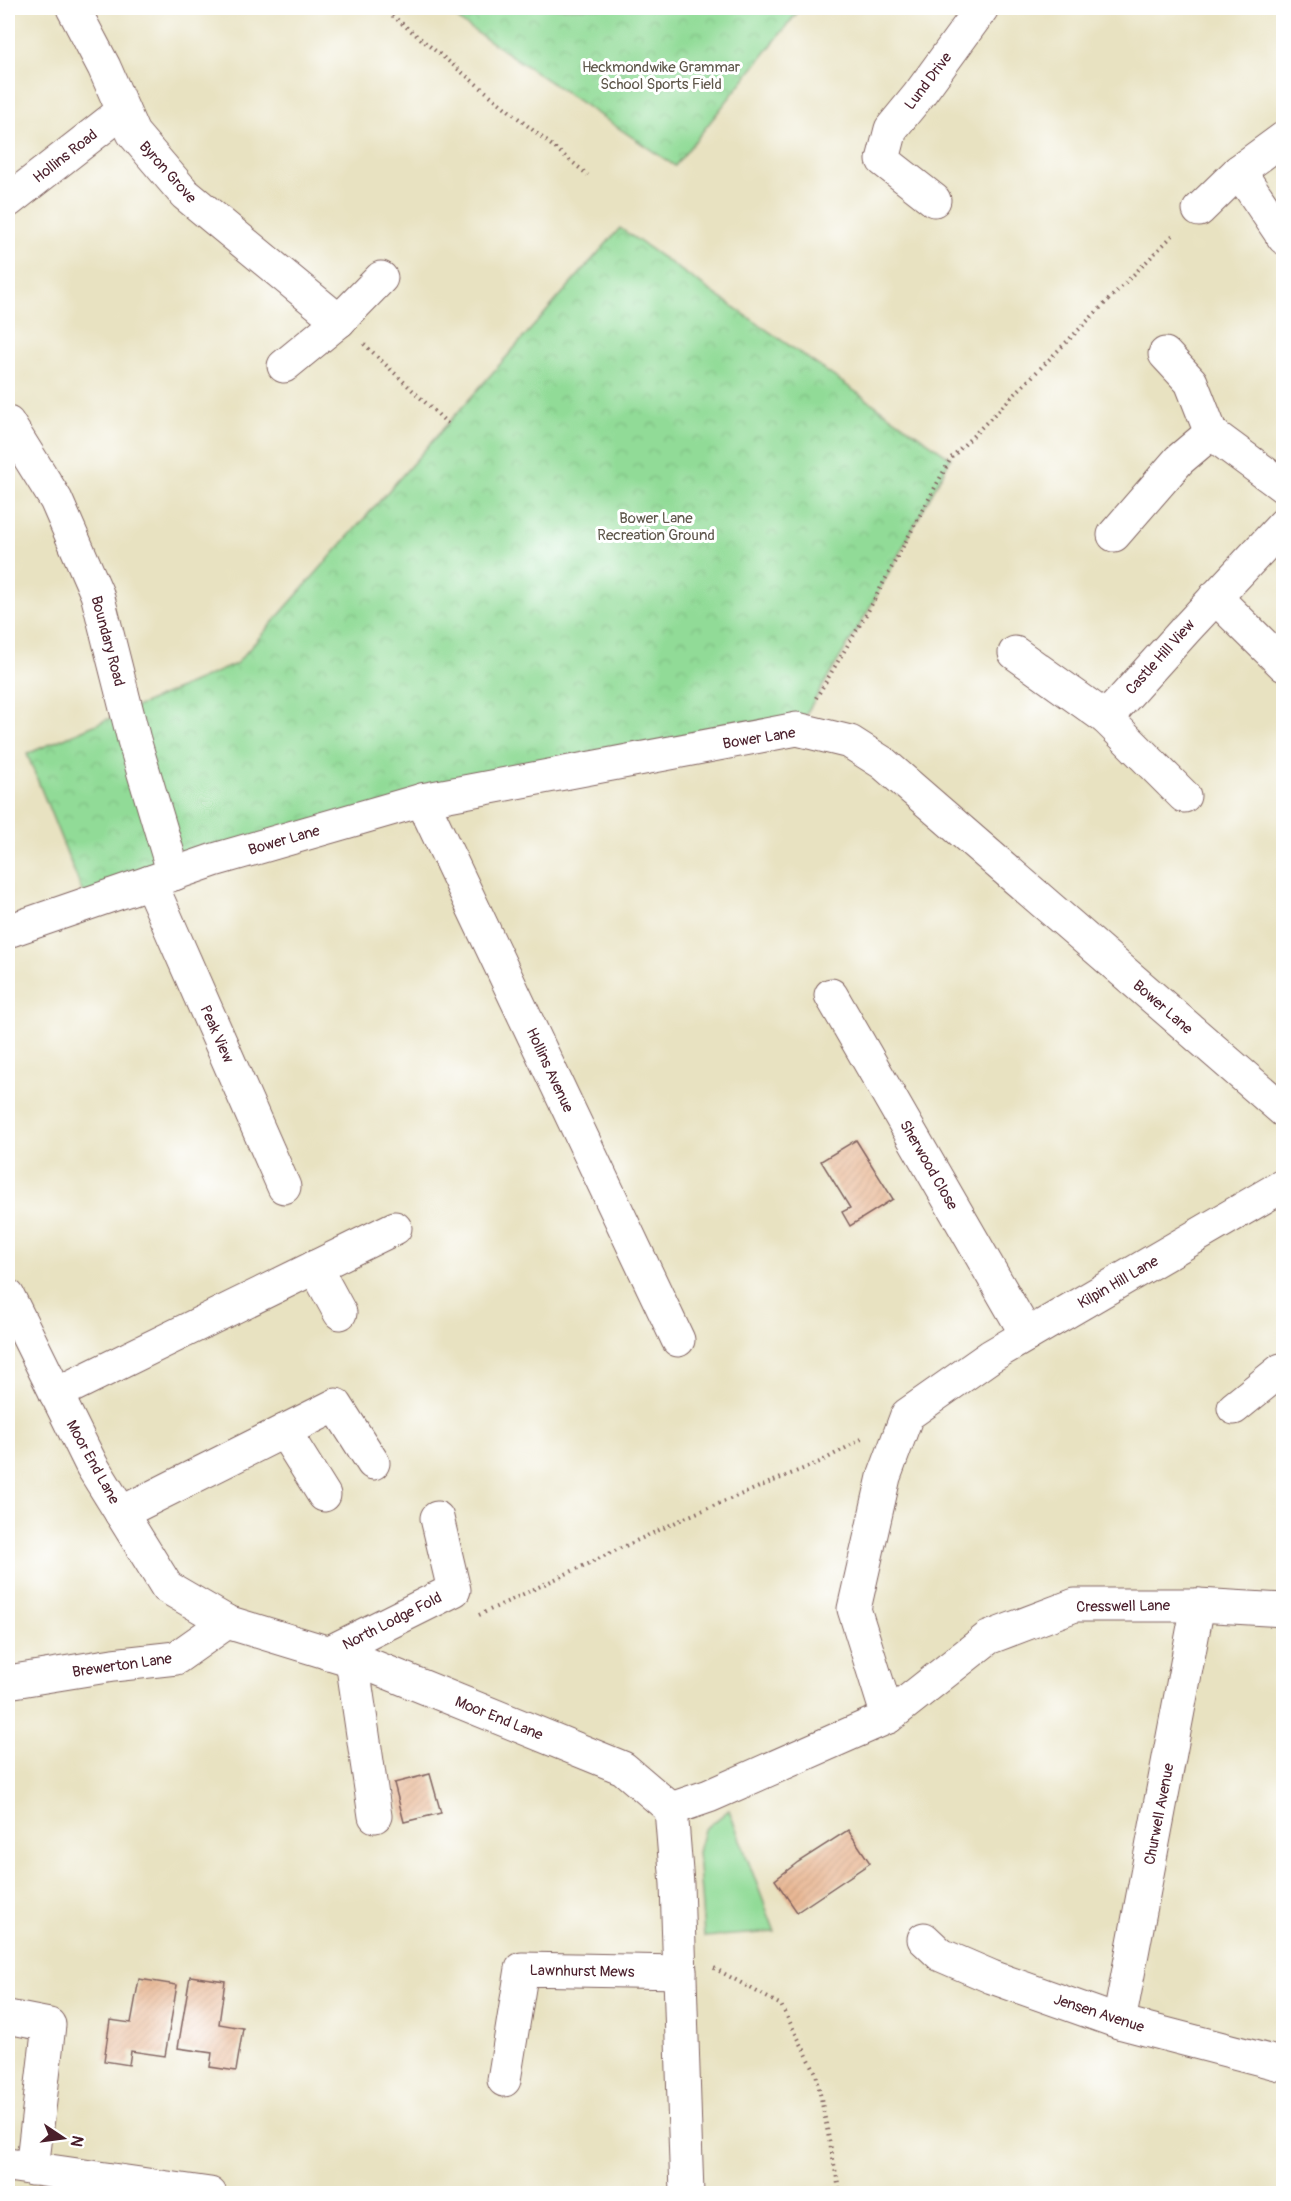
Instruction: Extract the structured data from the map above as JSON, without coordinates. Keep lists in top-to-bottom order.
{
  "streets": {
    "street": [
      "Lund Drive",
      "Hollins Road",
      "Byron Grove",
      "Boundary Road",
      "Castle Hill View",
      "Bower Lane",
      "Peak View",
      "Hollins Avenue",
      "Sherwood Close",
      "Kilpin Hill Lane",
      "Moor End Lane",
      "Cresswell Lane",
      "North Lodge Fold",
      "Brewerton Lane",
      "Churwell Avenue",
      "Lawnhurst Mews",
      "Jensen Avenue"
    ]
  },
  "crossings": [
    ["Hollins Road", "Byron Grove"],
    ["Boundary Road", "Bower Lane"],
    ["Boundary Road", "Peak View"],
    ["Bower Lane", "Peak View"],
    ["Bower Lane", "Hollins Avenue"],
    ["Sherwood Close", "Kilpin Hill Lane"],
    ["Moor End Lane", "Cresswell Lane"],
    ["Moor End Lane", "North Lodge Fold"],
    ["Moor End Lane", "Brewerton Lane"],
    ["Cresswell Lane", "Churwell Avenue"],
    ["Churwell Avenue", "Jensen Avenue"]
  ],
  "parks": ["Heckmondwike Grammar School Sports Field", "Bower Lane Recreation Ground"],
  "north": "right"
}
